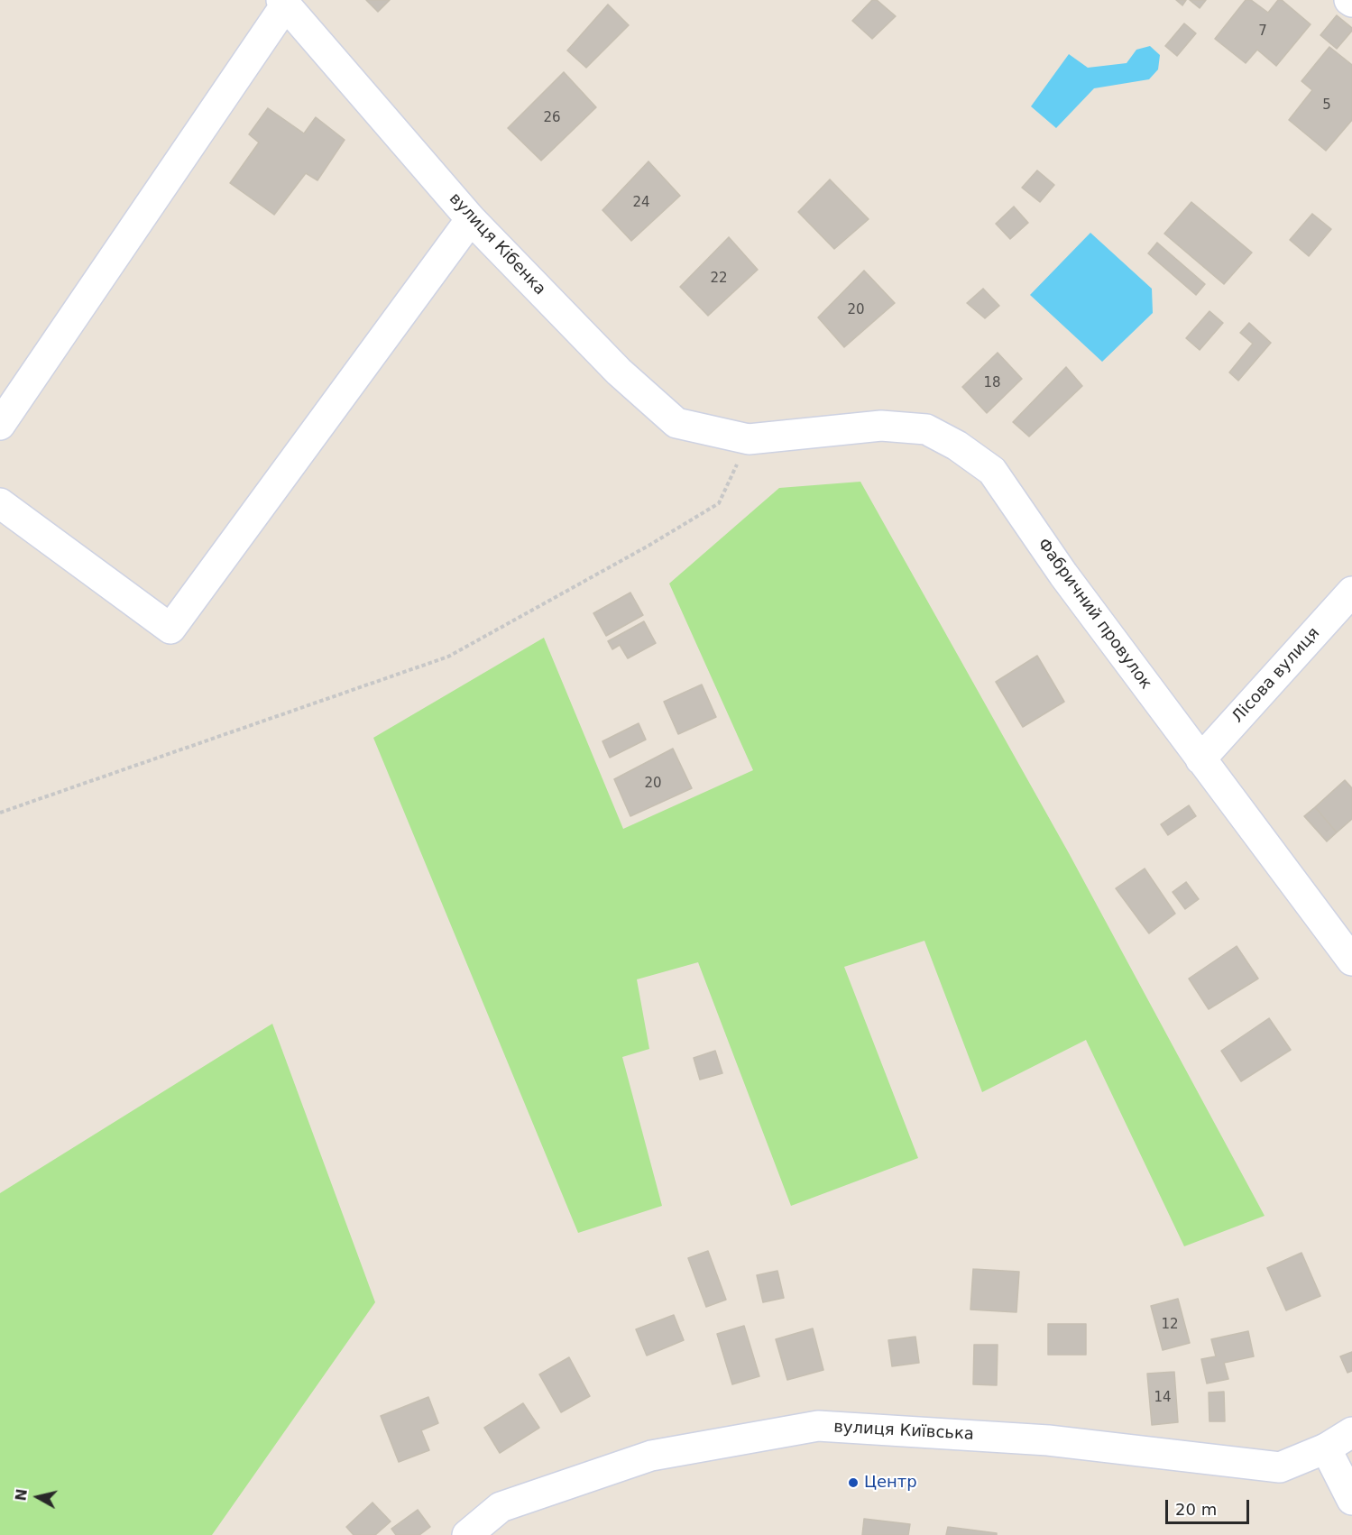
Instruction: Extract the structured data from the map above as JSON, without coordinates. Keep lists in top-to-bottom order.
{
  "streets": {
    "street": [
      "вулиця Кібенка",
      "Фабричний провулок",
      "Лісова вулиця",
      "вулиця Київська"
    ]
  },
  "crossings": [
    ["вулиця Кібенка", "Фабричний провулок"],
    ["Фабричний провулок", "Лісова вулиця"]
  ],
  "places": ["Центр"],
  "house_numbers": [
    "7",
    "5",
    "26",
    "24",
    "22",
    "20",
    "18",
    "20",
    "12",
    "14"
  ],
  "scale_bar": "20 m",
  "north": "left"
}
